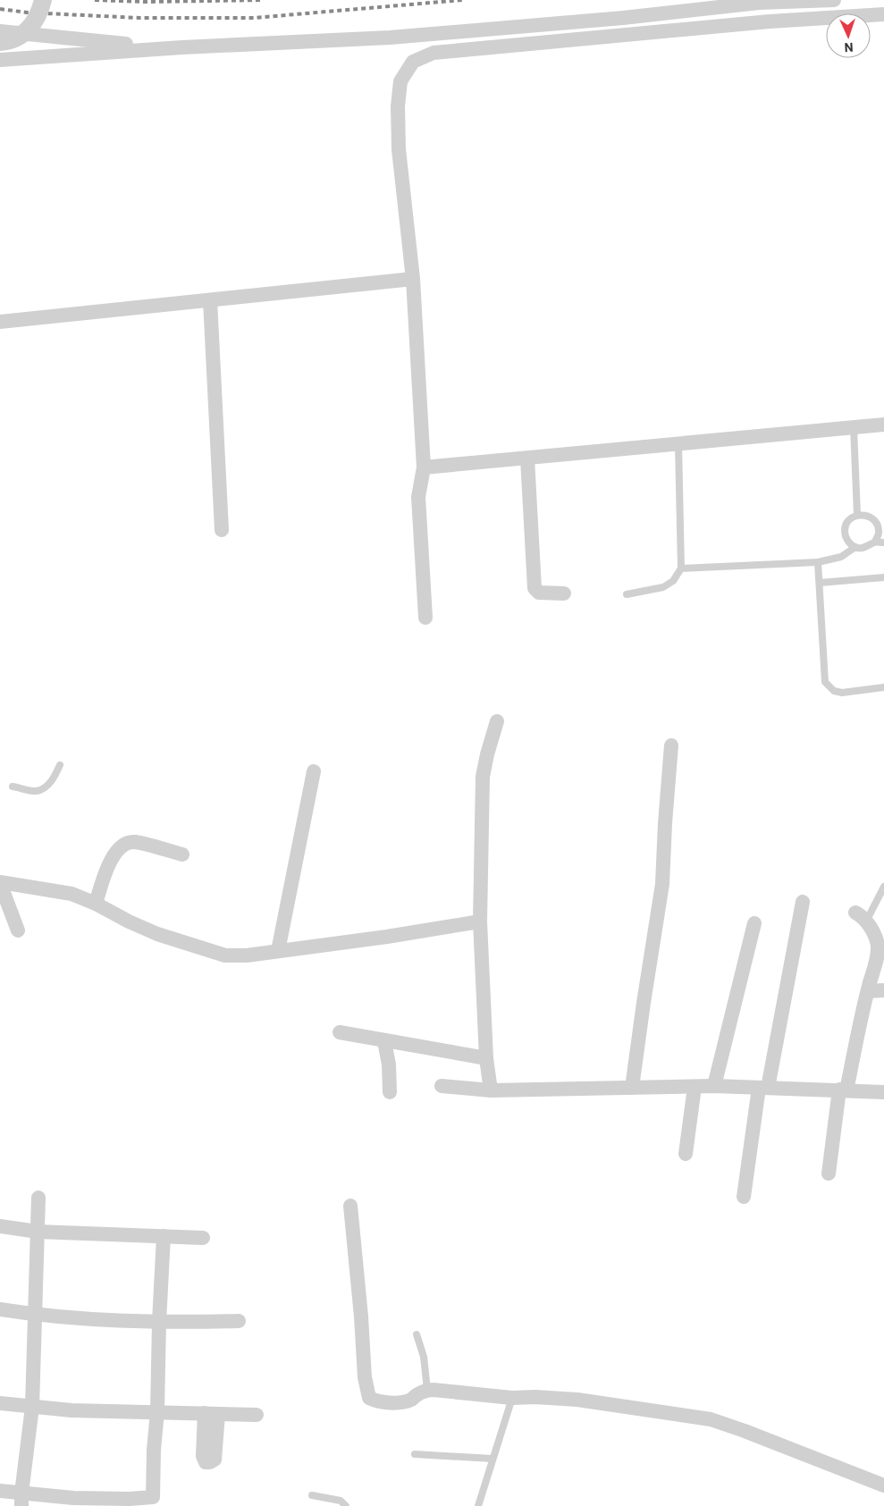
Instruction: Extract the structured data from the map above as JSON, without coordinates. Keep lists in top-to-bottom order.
{
  "north": "bottom"
}
